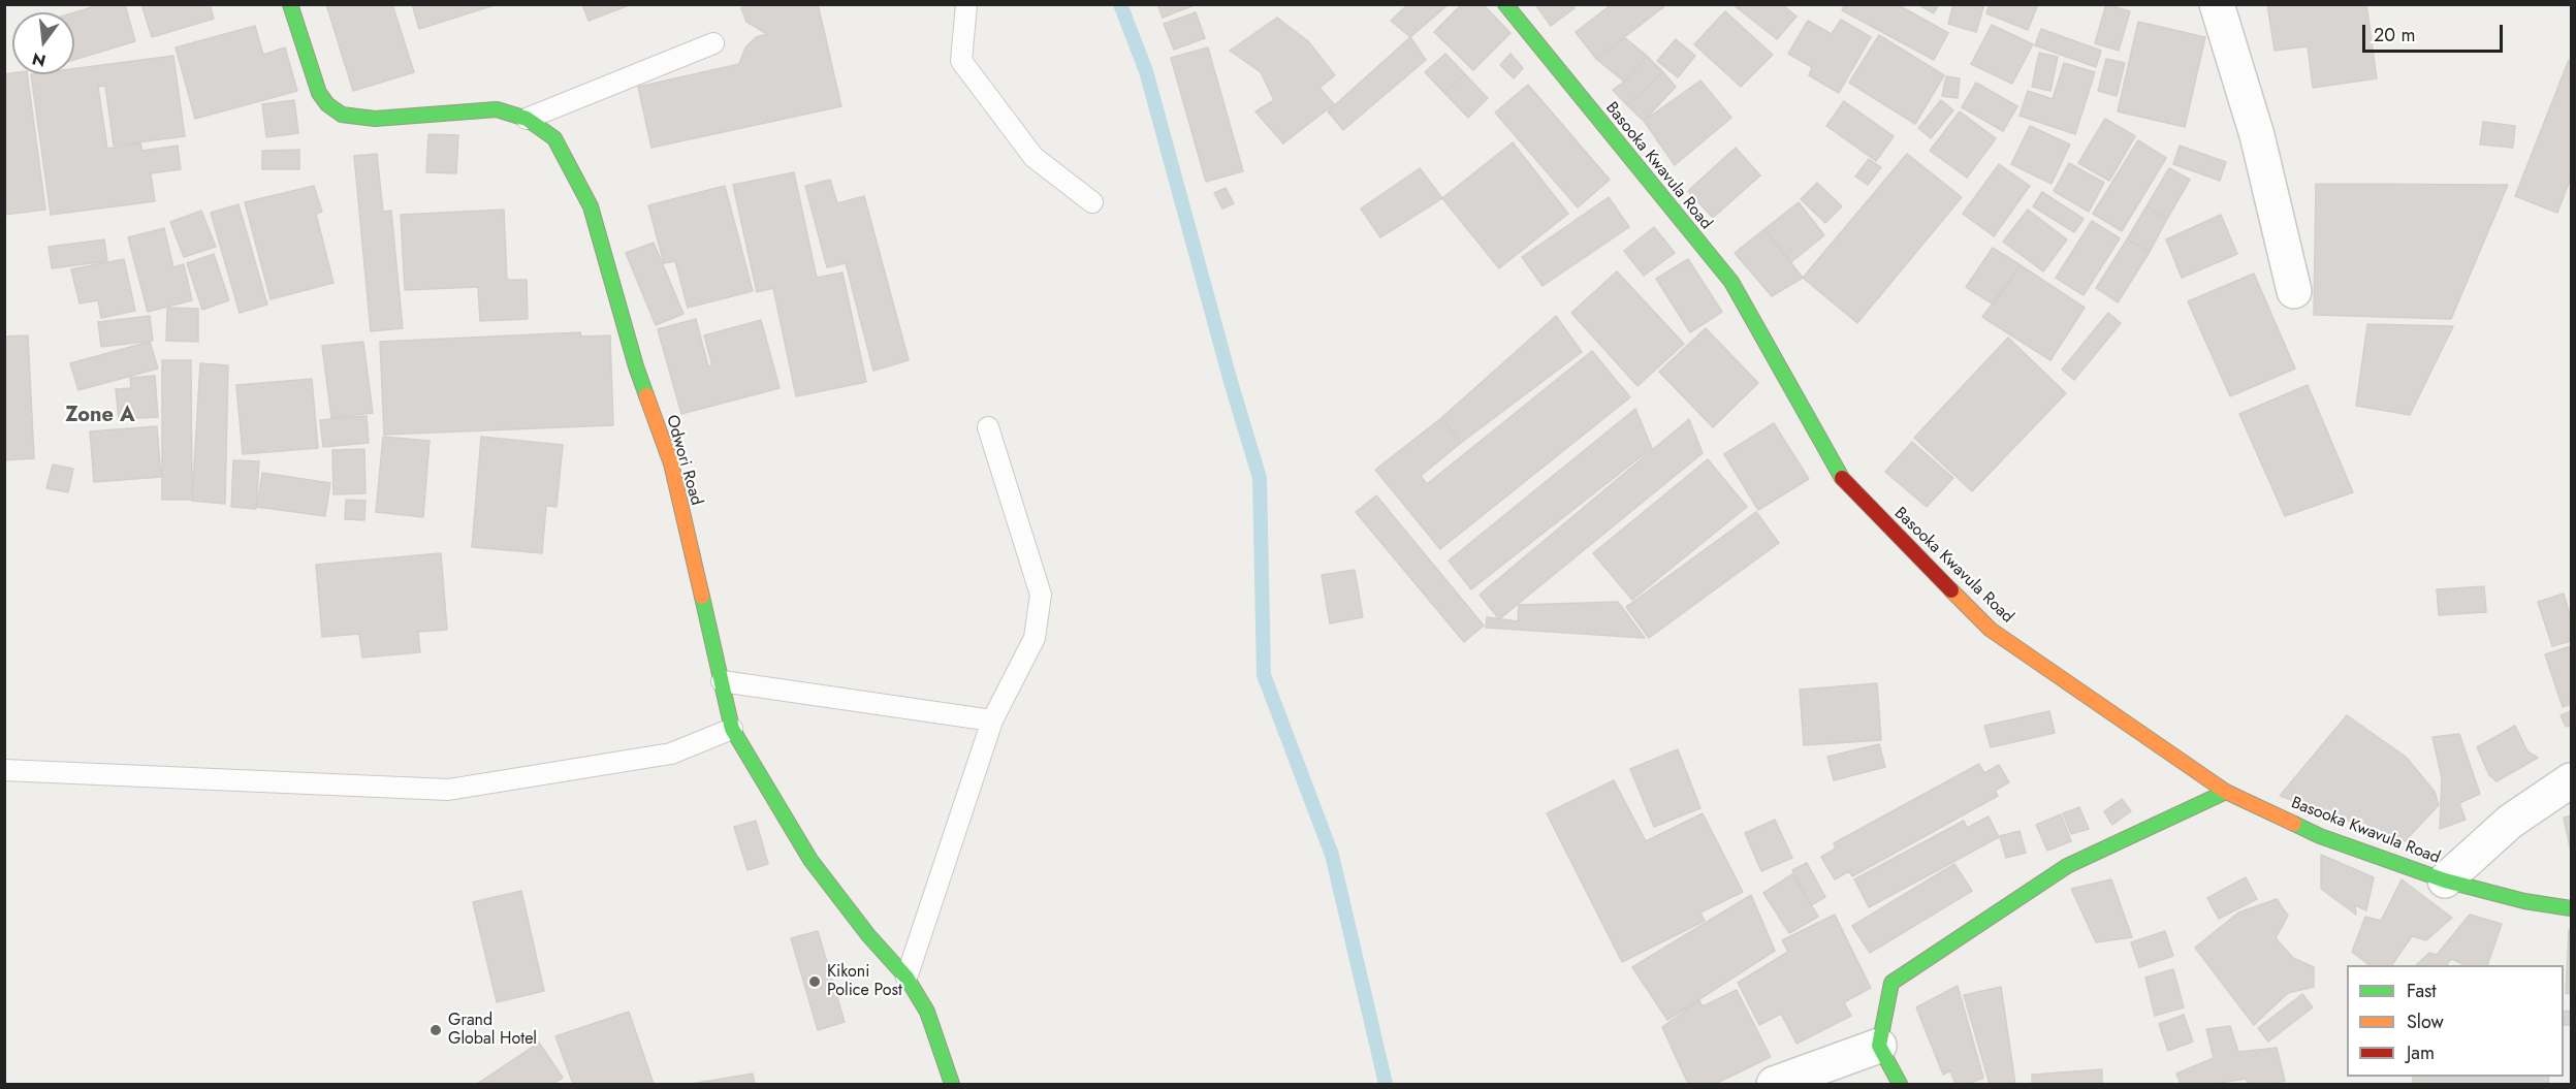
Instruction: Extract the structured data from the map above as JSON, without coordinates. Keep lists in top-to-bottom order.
{
  "streets": {
    "street": ["Basooka Kwavula Road", "Odwori Road"]
  },
  "districts": ["Zone A"],
  "places": ["Kikoni Police Post", "Grand Global Hotel"],
  "legend": ["Fast", "Slow", "Jam"],
  "scale_bar": "20 m",
  "north": "bottom"
}
